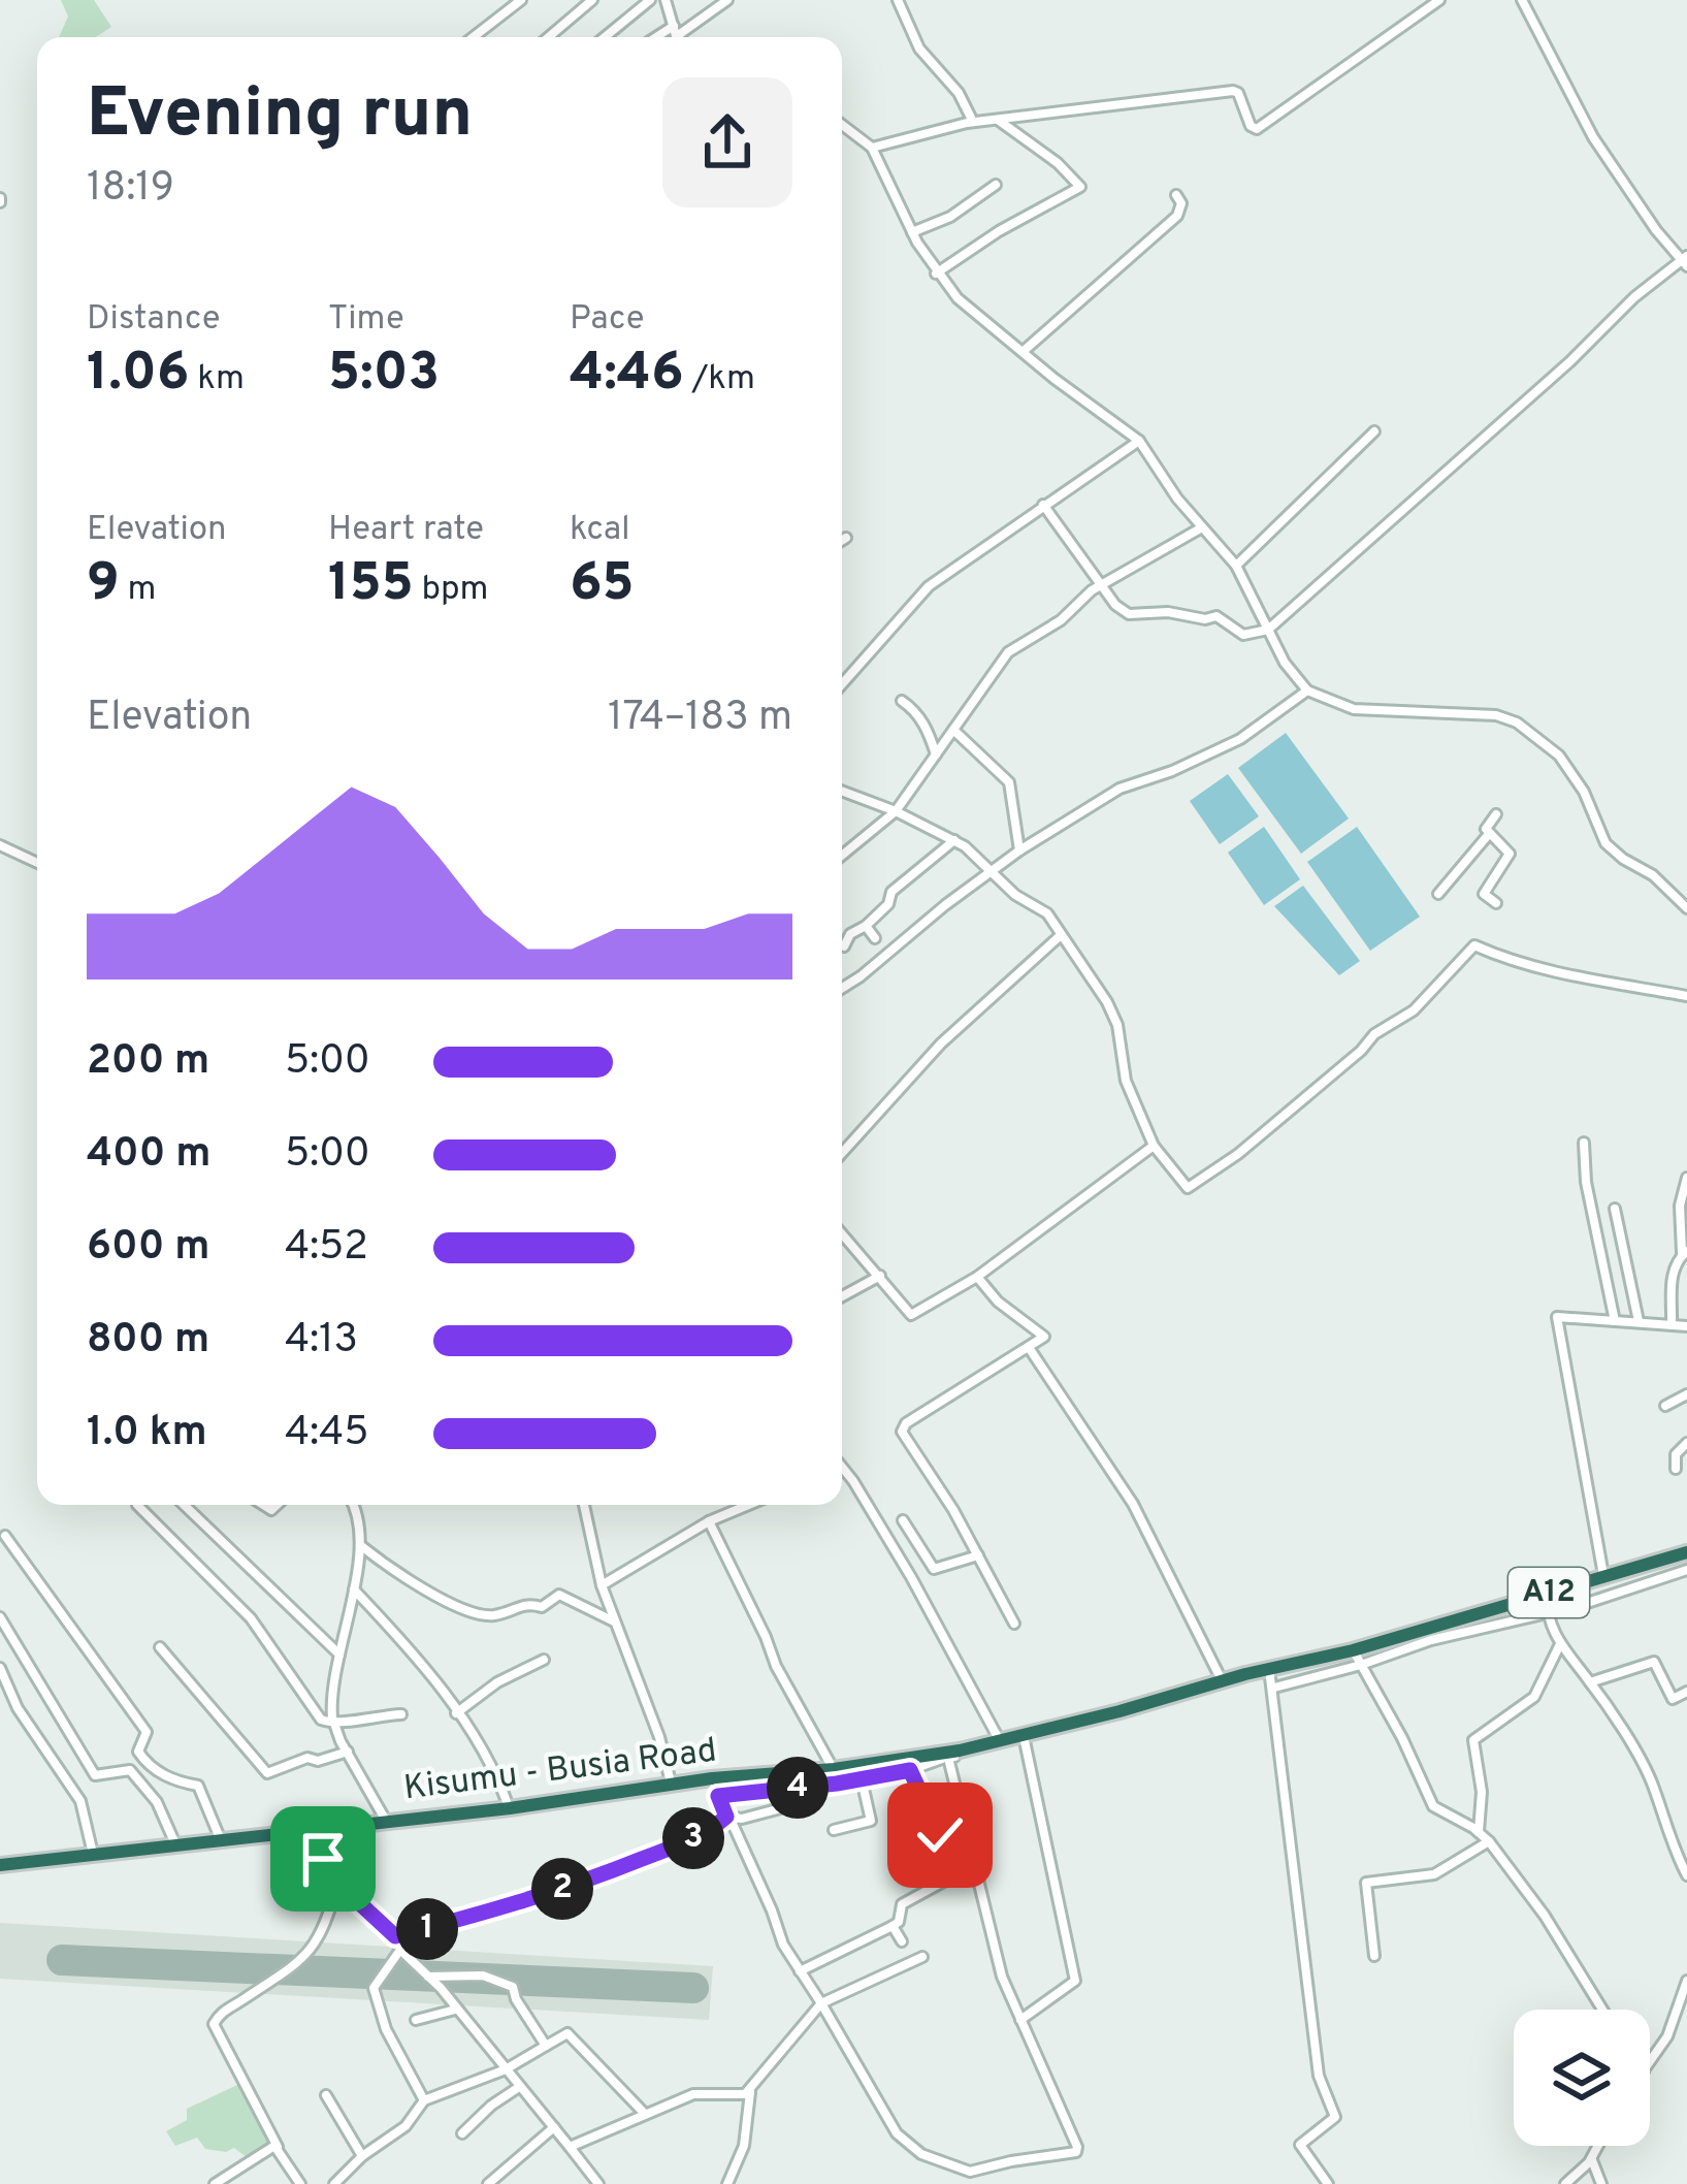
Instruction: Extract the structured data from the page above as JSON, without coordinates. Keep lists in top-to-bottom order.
{
  "streets": {
    "highway": ["A12", "Kisumu - Busia Road"]
  },
  "crossings": [
    ["A12", "Kisumu - Busia Road"]
  ],
  "page": {
    "heading": ["Evening run", "18:19"],
    "stats": [
      ["Distance", "1.06 km"],
      ["Time", "5:03"],
      ["Pace", "4:46 /km"],
      ["Elevation", "9 m"],
      ["Heart rate", "155 bpm"],
      ["kcal", "65"]
    ],
    "chart": ["Elevation", "174–183 m"],
    "list": [
      {
        "name": "200 m",
        "note": "5:00"
      },
      {
        "name": "400 m",
        "note": "5:00"
      },
      {
        "name": "600 m",
        "note": "4:52"
      },
      {
        "name": "800 m",
        "note": "4:13"
      },
      {
        "name": "1.0 km",
        "note": "4:45"
      }
    ],
    "pins": [
      "4",
      "3",
      "2",
      "1"
    ]
  }
}
